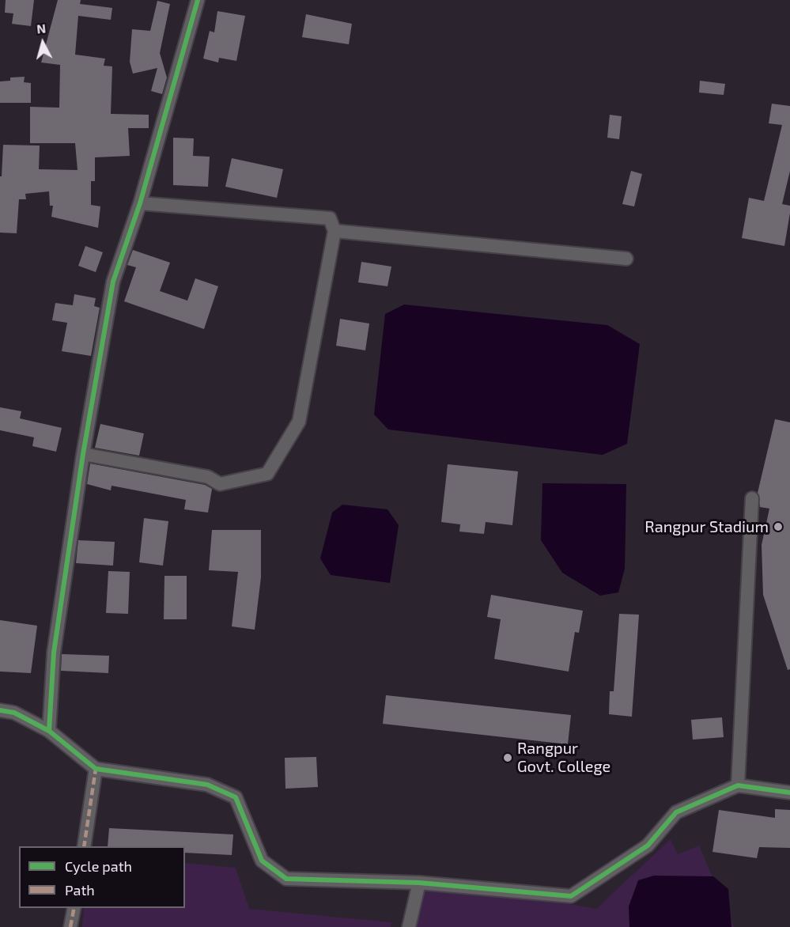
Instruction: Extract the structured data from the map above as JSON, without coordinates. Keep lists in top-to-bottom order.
{
  "places": ["Rangpur Stadium", "Rangpur Govt. College"],
  "legend": ["Cycle path", "Path"],
  "north": "top"
}
